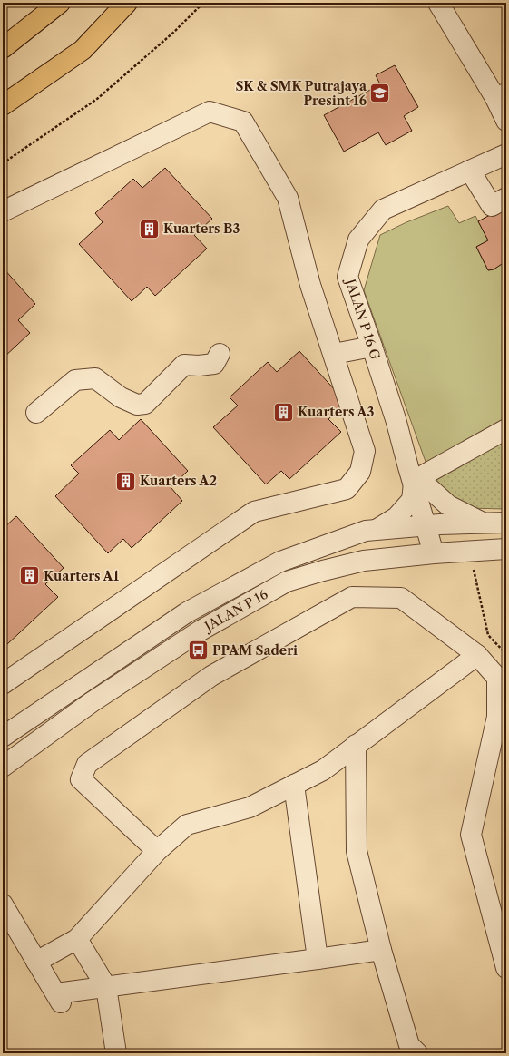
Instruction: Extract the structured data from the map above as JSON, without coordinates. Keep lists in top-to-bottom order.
{
  "streets": {
    "street": ["JALAN P 16 G", "JALAN P 16"]
  },
  "crossings": [
    ["JALAN P 16 G", "JALAN P 16"]
  ],
  "places": {
    "school or university": ["SK & SMK Putrajaya Presint 16"],
    "building": [
      "Kuarters B3",
      "Kuarters A3",
      "Kuarters A2",
      "Kuarters A1"
    ],
    "bus stop": ["PPAM Saderi"]
  }
}
